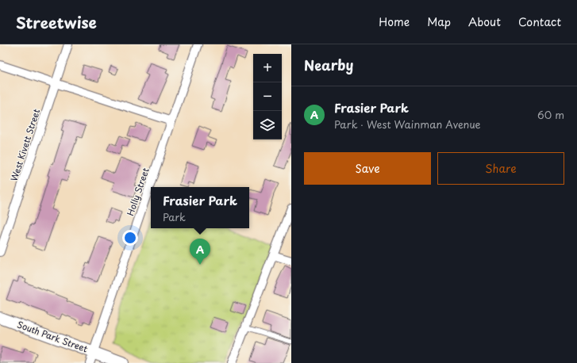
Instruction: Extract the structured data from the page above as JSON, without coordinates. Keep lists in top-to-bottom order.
{
  "streets": {
    "main road": ["South Park Street"],
    "street": ["West Kivett Street", "Holly Street"]
  },
  "crossings": [
    ["Holly Street", "South Park Street"]
  ],
  "page": {
    "header": "Streetwise",
    "nav": [
      "Home",
      "Map",
      "About",
      "Contact"
    ],
    "heading": "Nearby",
    "map_buttons": ["+", "−"],
    "list": [
      {
        "mark": "A",
        "name": "Frasier Park",
        "note": "Park · West Wainman Avenue",
        "value": "60 m"
      }
    ],
    "buttons": ["Save", "Share"],
    "popup": ["Frasier Park", "Park"],
    "pins": "A"
  }
}
